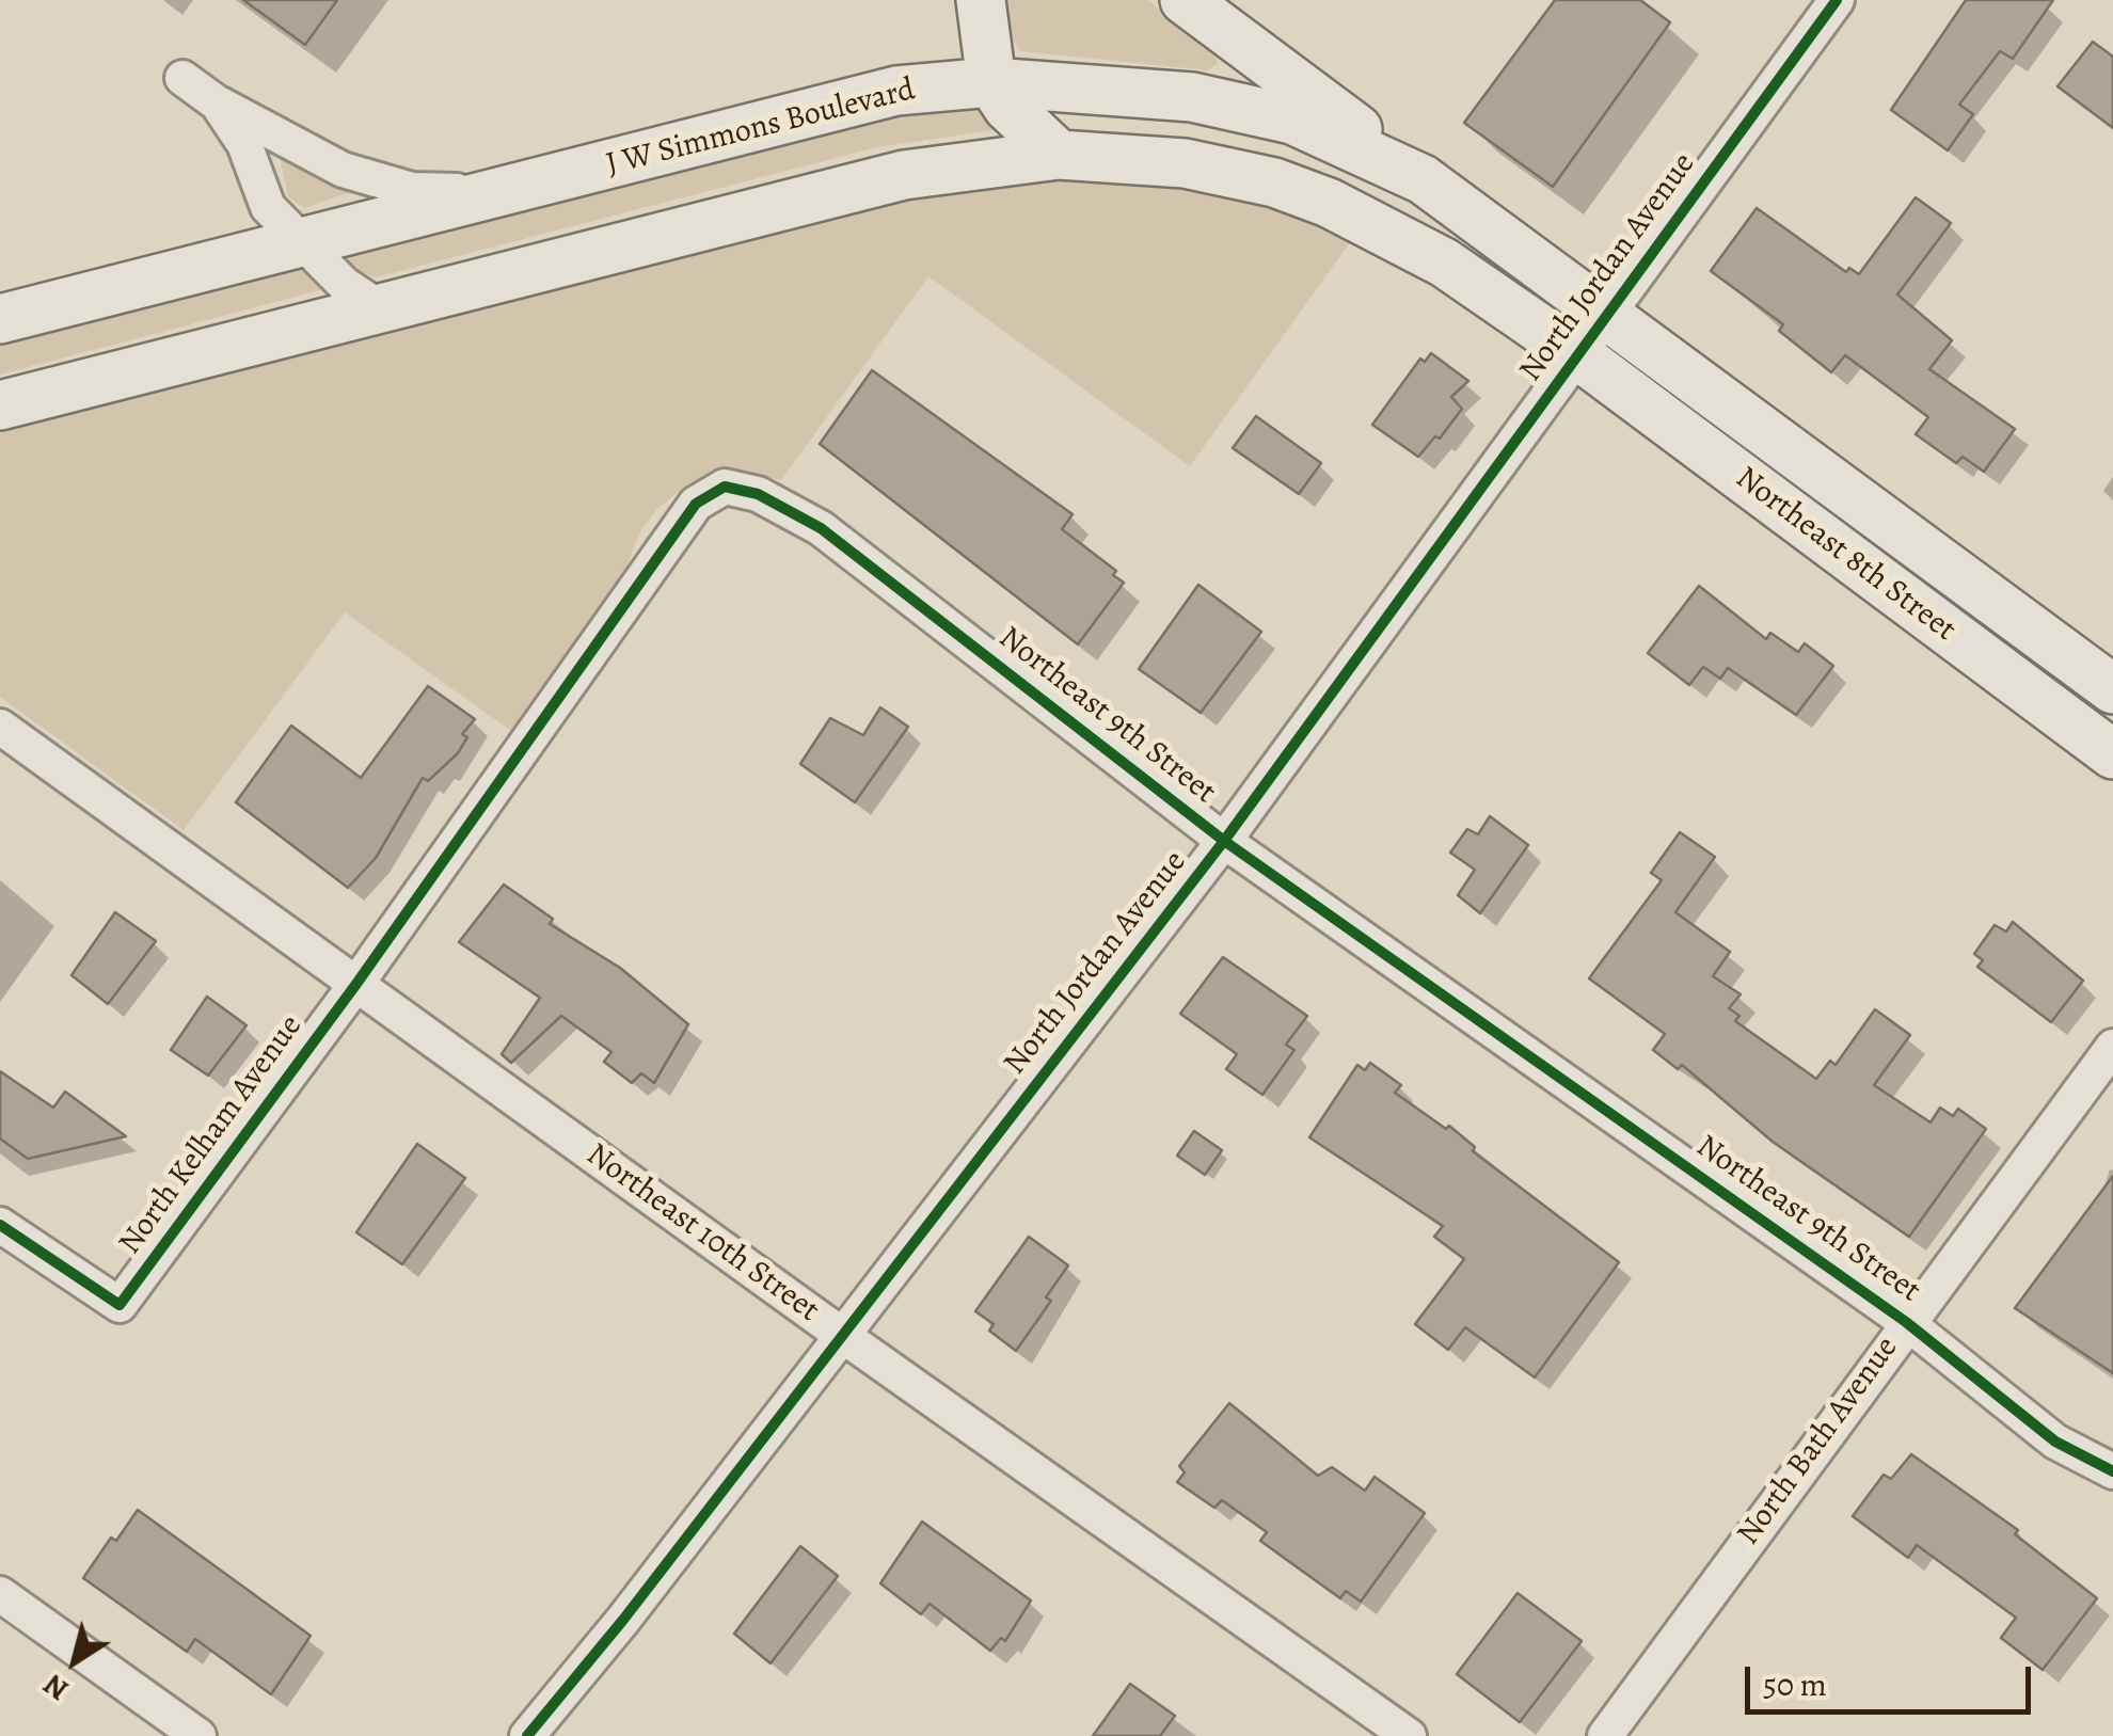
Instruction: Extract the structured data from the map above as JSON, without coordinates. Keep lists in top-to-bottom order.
{
  "streets": {
    "main road": ["J W Simmons Boulevard", "Northeast 8th Street"],
    "street": [
      "North Jordan Avenue",
      "Northeast 9th Street",
      "North Kelham Avenue",
      "Northeast 10th Street",
      "North Bath Avenue"
    ]
  },
  "crossings": [
    ["J W Simmons Boulevard", "North Jordan Avenue"],
    ["J W Simmons Boulevard", "Northeast 8th Street"],
    ["North Jordan Avenue", "Northeast 8th Street"],
    ["North Jordan Avenue", "Northeast 9th Street"],
    ["North Jordan Avenue", "Northeast 10th Street"],
    ["Northeast 9th Street", "North Kelham Avenue"],
    ["Northeast 9th Street", "Northeast 10th Street"],
    ["Northeast 9th Street", "North Bath Avenue"],
    ["North Kelham Avenue", "Northeast 10th Street"]
  ],
  "scale_bar": "50 m",
  "north": "bottom left"
}
